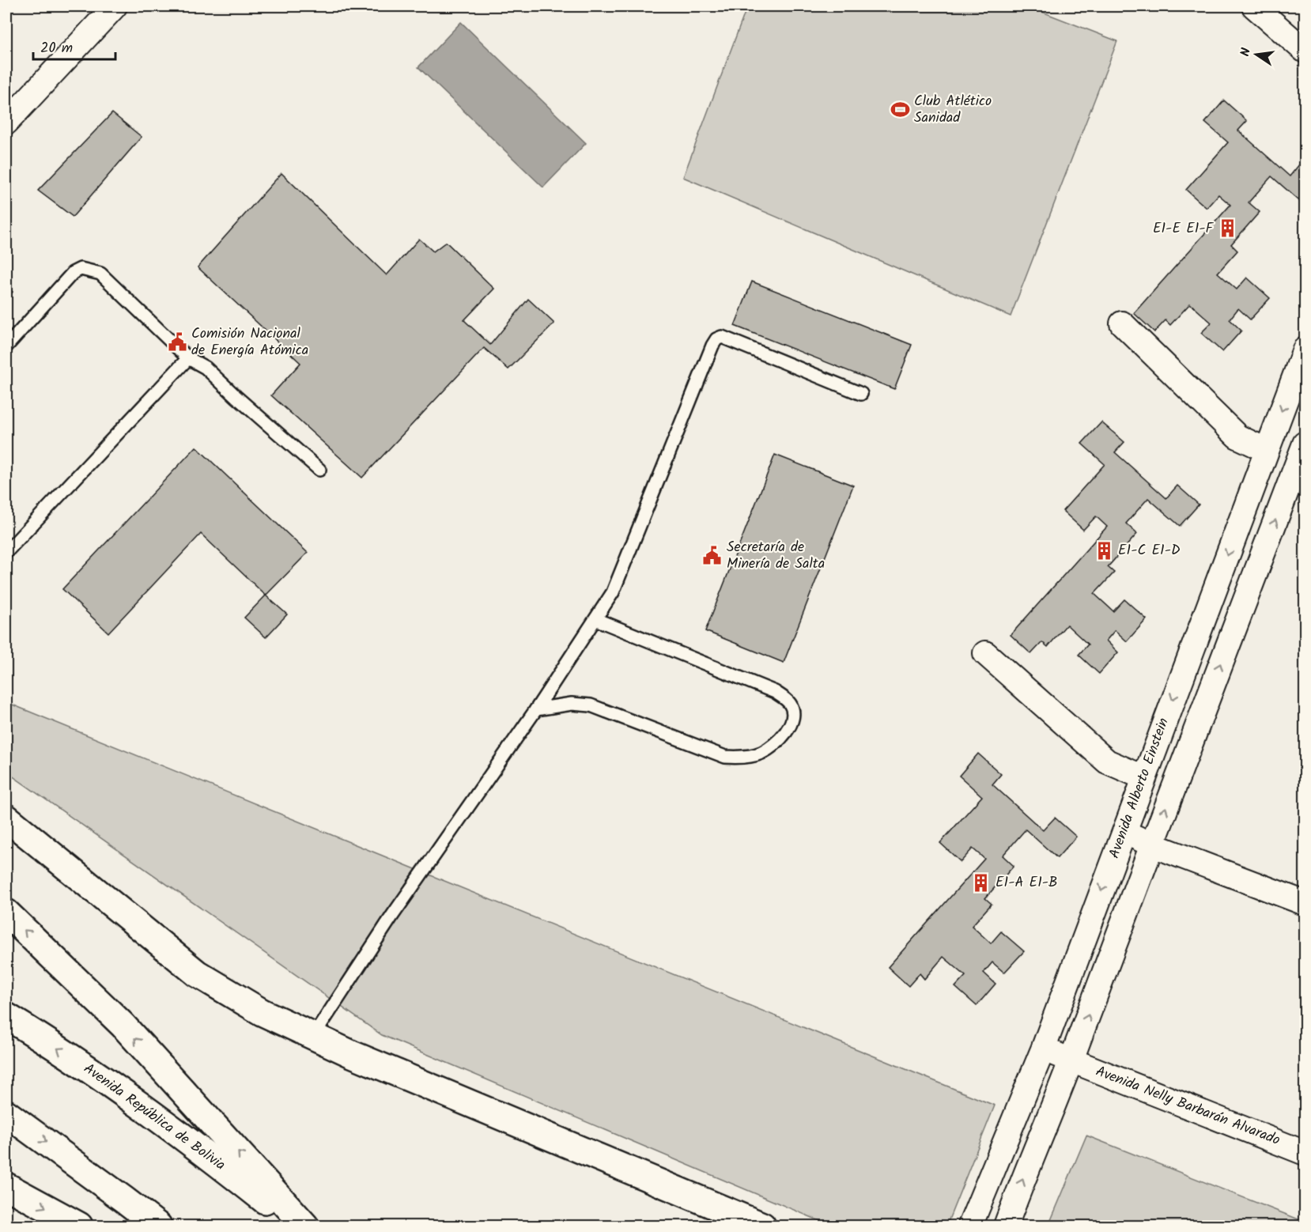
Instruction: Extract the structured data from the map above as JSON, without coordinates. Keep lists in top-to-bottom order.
{
  "streets": {
    "main road": ["Avenida República de Bolivia"],
    "street": ["Avenida Alberto Einstein", "Avenida Nelly Barbarán Alvarado"]
  },
  "crossings": [
    ["Avenida Alberto Einstein", "Avenida Nelly Barbarán Alvarado"]
  ],
  "places": {
    "sports": ["Club Atlético Sanidad"],
    "building": ["E1-E E1-F", "E1-C E1-D", "E1-A E1-B"],
    "public building": ["Comisión Nacional de Energía Atómica", "Secretaría de Minería de Salta"]
  },
  "scale_bar": "20 m",
  "north": "left"
}
